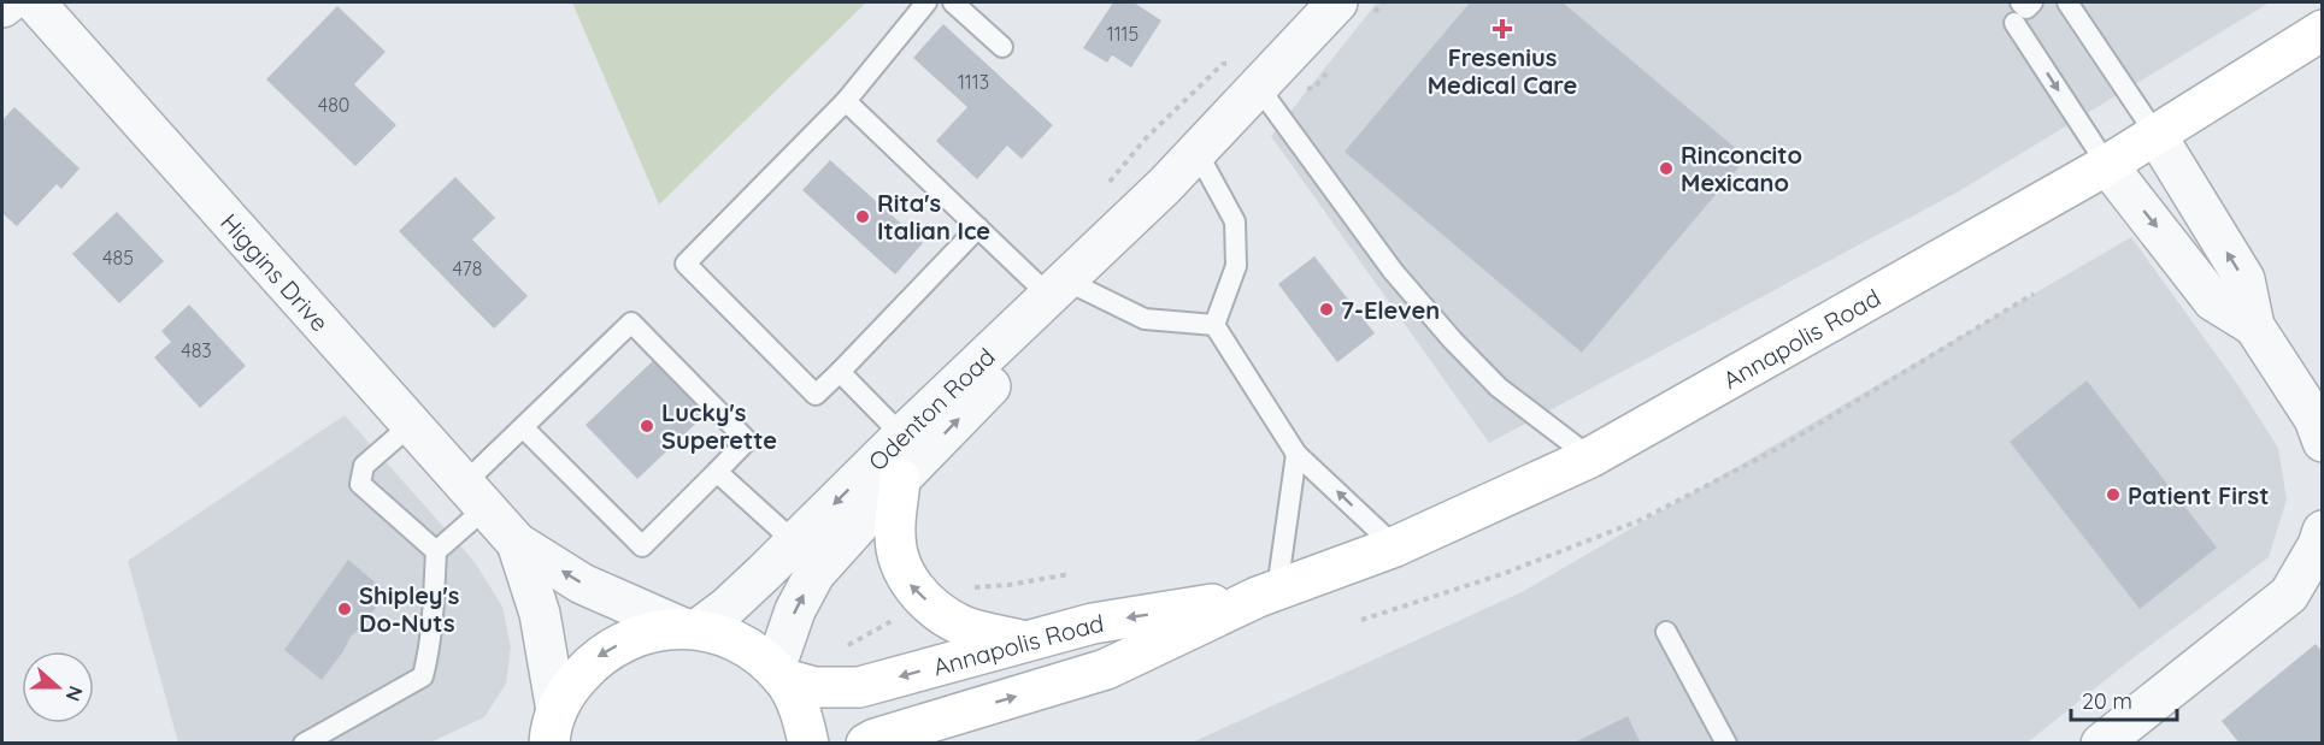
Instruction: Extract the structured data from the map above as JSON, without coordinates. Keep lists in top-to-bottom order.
{
  "streets": {
    "main road": ["Annapolis Road"],
    "street": ["Higgins Drive", "Odenton Road"]
  },
  "crossings": [
    ["Higgins Drive", "Odenton Road"],
    ["Annapolis Road", "Odenton Road"]
  ],
  "places": {
    "health": ["Fresenius Medical Care"],
    "other": [
      "Rinconcito Mexicano",
      "Rita's Italian Ice",
      "7-Eleven",
      "Lucky's Superette",
      "Patient First",
      "Shipley's Do-Nuts"
    ]
  },
  "house_numbers": [
    "1115",
    "1113",
    "480",
    "485",
    "478",
    "483"
  ],
  "scale_bar": "20 m",
  "north": "right"
}
